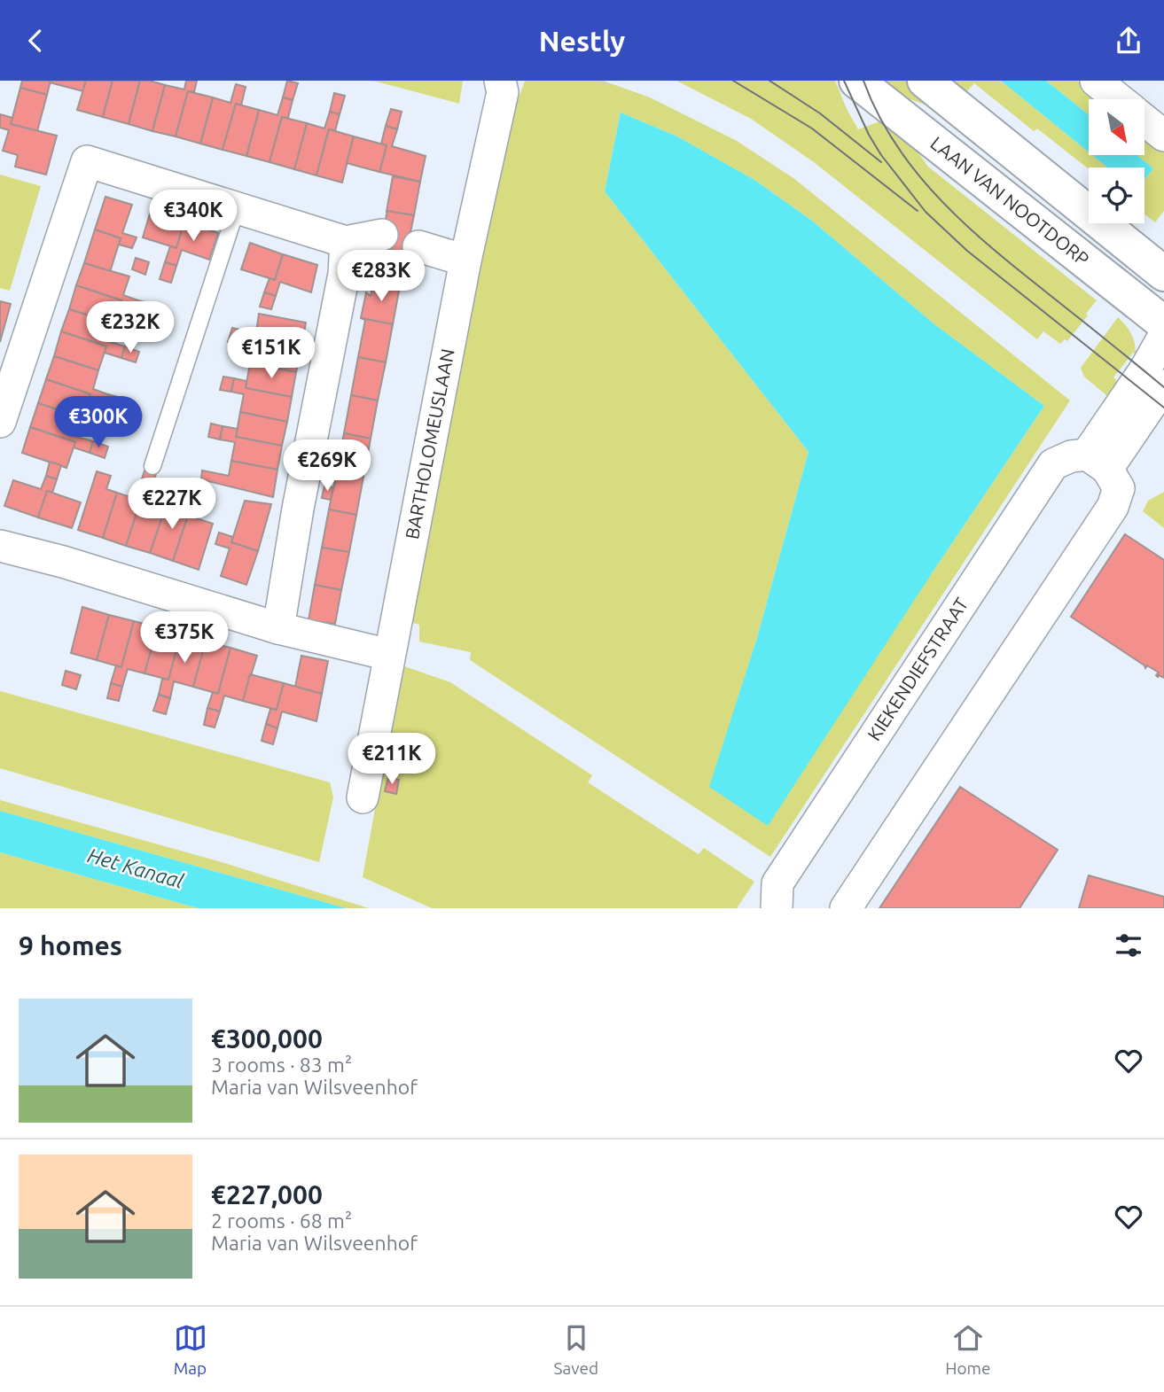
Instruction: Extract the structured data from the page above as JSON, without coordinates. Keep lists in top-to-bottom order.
{
  "streets": {
    "street": ["LAAN VAN NOOTDORP", "BARTHOLOMEUSLAAN", "KIEKENDIEFSTRAAT"]
  },
  "water": ["Het Kanaal"],
  "north": "bottom right",
  "page": {
    "header": "Nestly",
    "price": [
      "€340K",
      "€283K",
      "€232K",
      "€151K",
      "€300K",
      "€269K",
      "€227K",
      "€375K",
      "€211K"
    ],
    "heading": "9 homes",
    "list": [
      {
        "name": "€300,000",
        "note": "3 rooms · 83 m² · Maria van Wilsveenhof"
      },
      {
        "name": "€227,000",
        "note": "2 rooms · 68 m² · Maria van Wilsveenhof"
      }
    ],
    "tabs": ["Map", "Saved", "Home"]
  }
}
